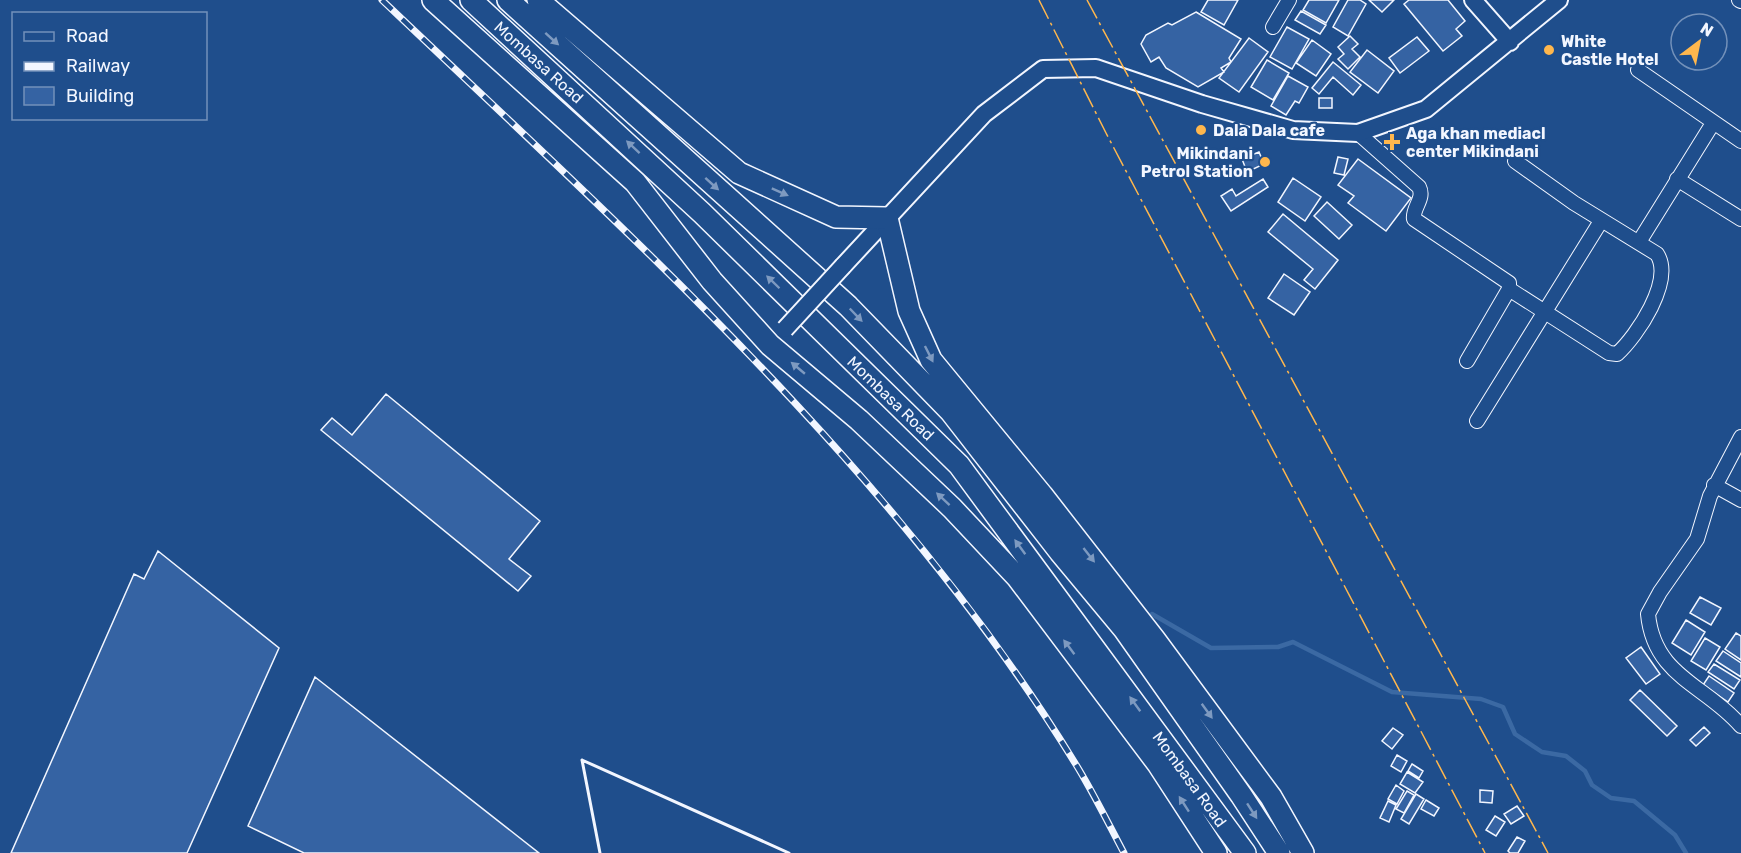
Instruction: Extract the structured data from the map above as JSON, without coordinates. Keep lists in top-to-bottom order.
{
  "streets": {
    "highway": ["Mombasa Road"]
  },
  "places": {
    "other": ["White Castle Hotel", "Dala Dala cafe", "Mikindani Petrol Station"],
    "health": ["Aga khan mediacl center Mikindani"]
  },
  "legend": ["Road", "Railway", "Building"],
  "north": "top right"
}
